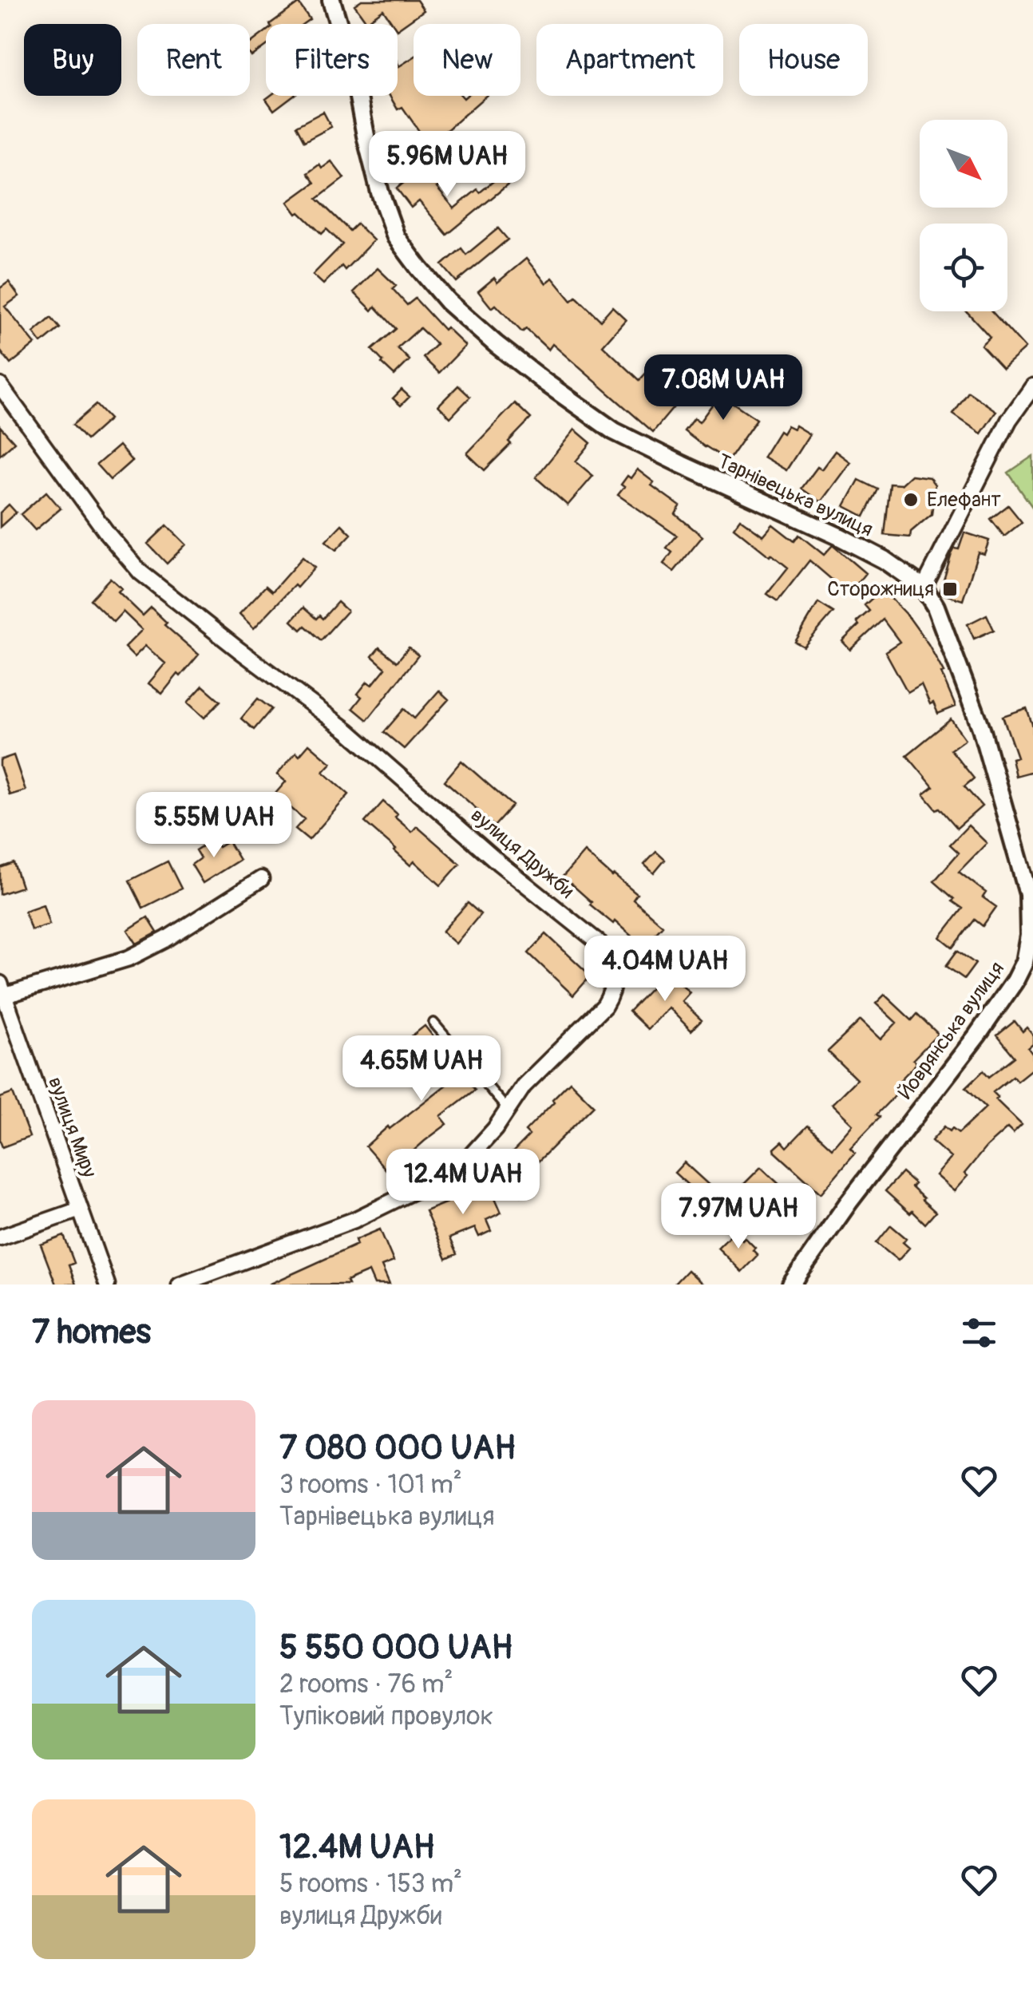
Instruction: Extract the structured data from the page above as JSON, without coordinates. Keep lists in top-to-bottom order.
{
  "streets": {
    "street": [
      "Тарнівецька вулиця",
      "вулиця Дружби",
      "Йоврянська вулиця",
      "вулиця Миру"
    ]
  },
  "crossings": [
    ["Тарнівецька вулиця", "Йоврянська вулиця"]
  ],
  "places": {
    "other": ["Елефант"],
    "transit": ["Сторожниця"]
  },
  "north": "bottom right",
  "page": {
    "chip": [
      "Buy",
      "Rent",
      "Filters",
      "New",
      "Apartment",
      "House"
    ],
    "price": [
      "5.96M UAH",
      "7.08M UAH",
      "5.55M UAH",
      "4.04M UAH",
      "4.65M UAH",
      "12.4M UAH",
      "7.97M UAH"
    ],
    "heading": "7 homes",
    "list": [
      {
        "name": "7 080 000 UAH",
        "note": "3 rooms · 101 m² · Тарнівецька вулиця"
      },
      {
        "name": "5 550 000 UAH",
        "note": "2 rooms · 76 m² · Тупіковий провулок"
      },
      {
        "name": "12.4M UAH",
        "note": "5 rooms · 153 m² · вулиця Дружби"
      }
    ]
  }
}
